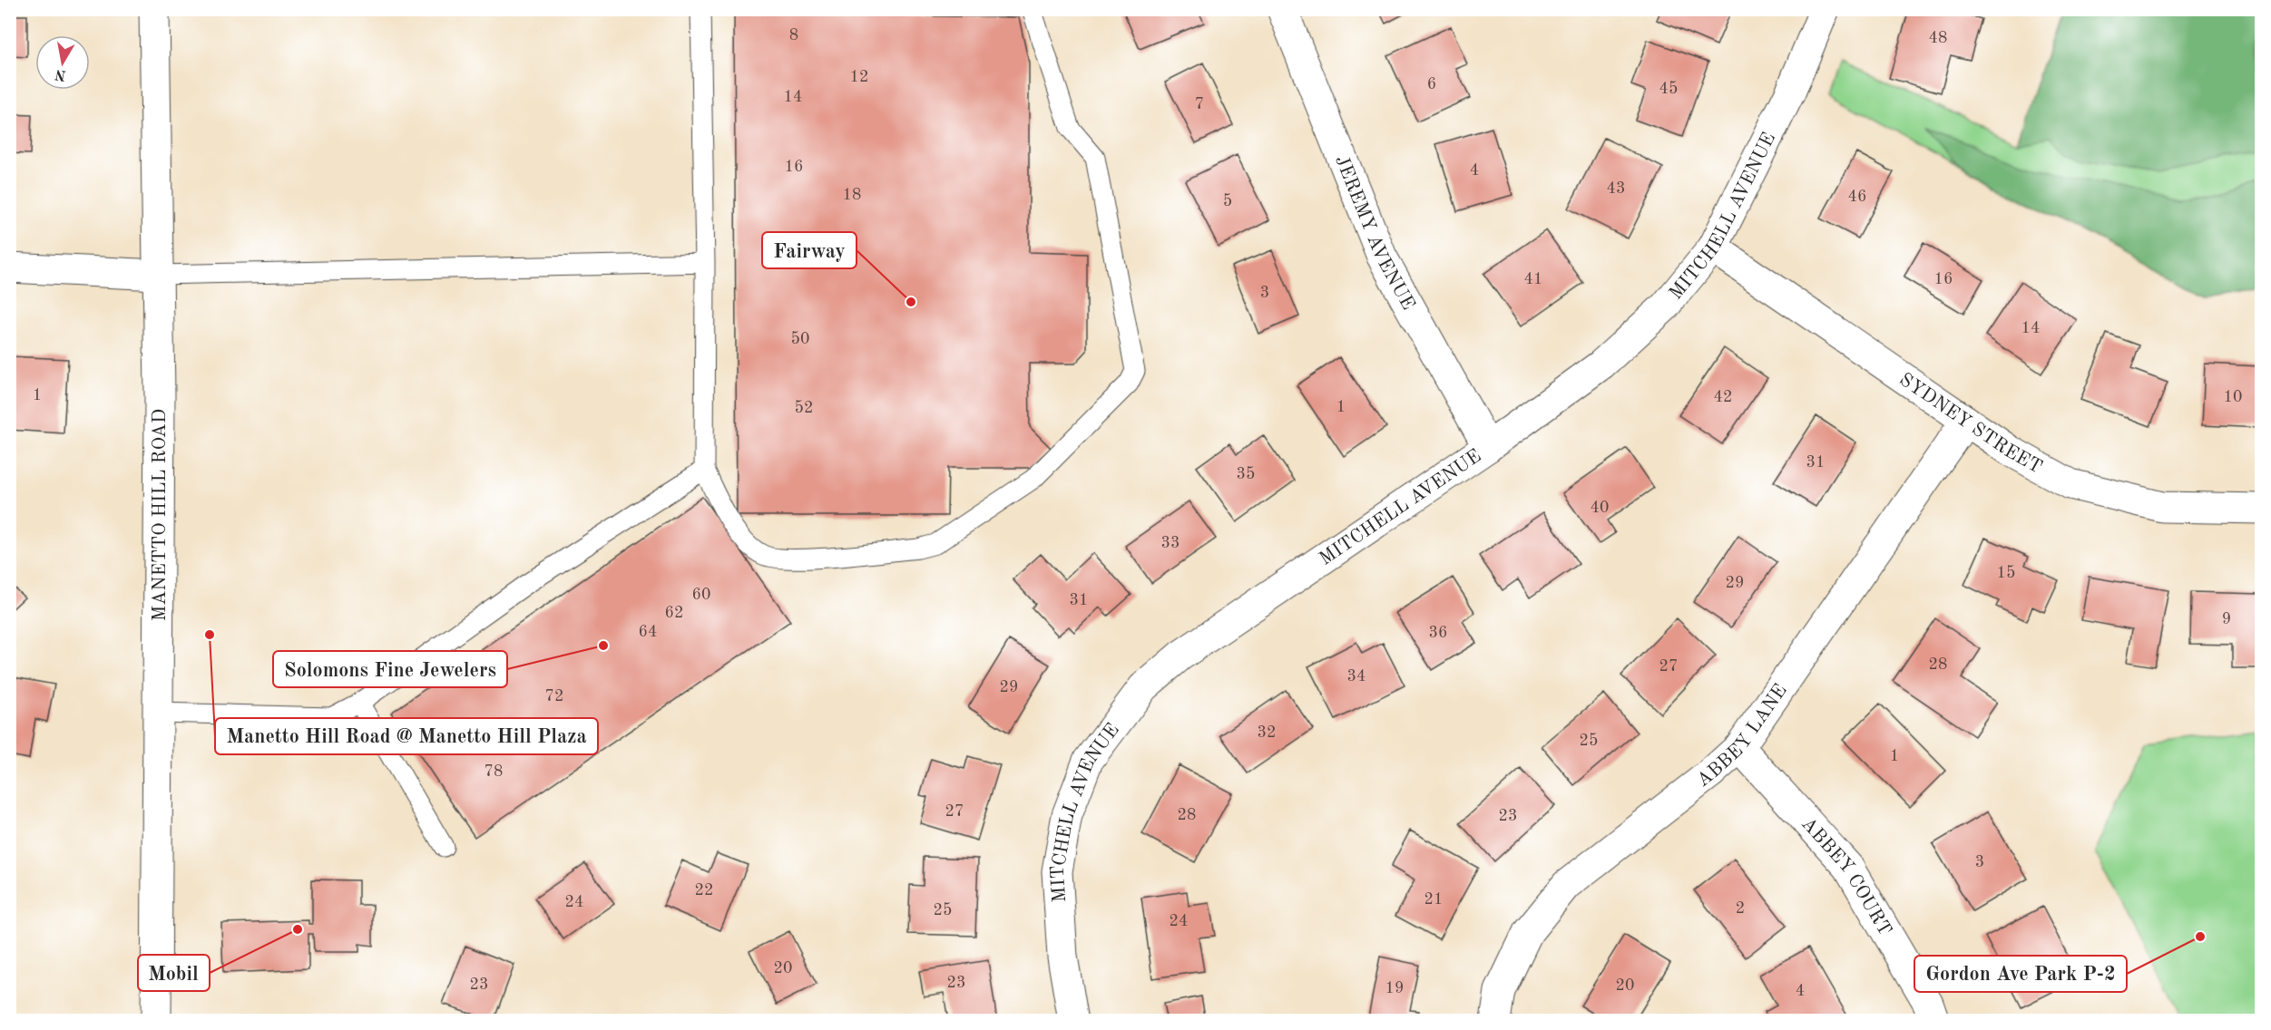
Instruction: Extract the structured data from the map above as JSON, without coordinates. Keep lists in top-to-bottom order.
{
  "streets": {
    "street": [
      "MITCHELL AVENUE",
      "JEREMY AVENUE",
      "SYDNEY STREET",
      "MANETTO HILL ROAD",
      "ABBEY LANE",
      "ABBEY COURT"
    ]
  },
  "crossings": [
    ["MITCHELL AVENUE", "JEREMY AVENUE"],
    ["MITCHELL AVENUE", "SYDNEY STREET"],
    ["SYDNEY STREET", "ABBEY LANE"],
    ["ABBEY LANE", "ABBEY COURT"]
  ],
  "places": [
    "Fairway",
    "Manetto Hill Road @ Manetto Hill Plaza",
    "Solomons Fine Jewelers",
    "Mobil",
    "Gordon Ave Park P-2"
  ],
  "house_numbers": [
    "8",
    "48",
    "12",
    "6",
    "45",
    "14",
    "7",
    "16",
    "4",
    "43",
    "18",
    "46",
    "5",
    "41",
    "16",
    "3",
    "14",
    "50",
    "1",
    "42",
    "10",
    "1",
    "52",
    "31",
    "35",
    "40",
    "33",
    "15",
    "29",
    "60",
    "31",
    "62",
    "9",
    "64",
    "36",
    "28",
    "27",
    "34",
    "29",
    "72",
    "32",
    "25",
    "1",
    "78",
    "27",
    "28",
    "23",
    "3",
    "22",
    "21",
    "24",
    "2",
    "25",
    "24",
    "20",
    "23",
    "23",
    "20",
    "19",
    "4"
  ],
  "north": "bottom"
}
